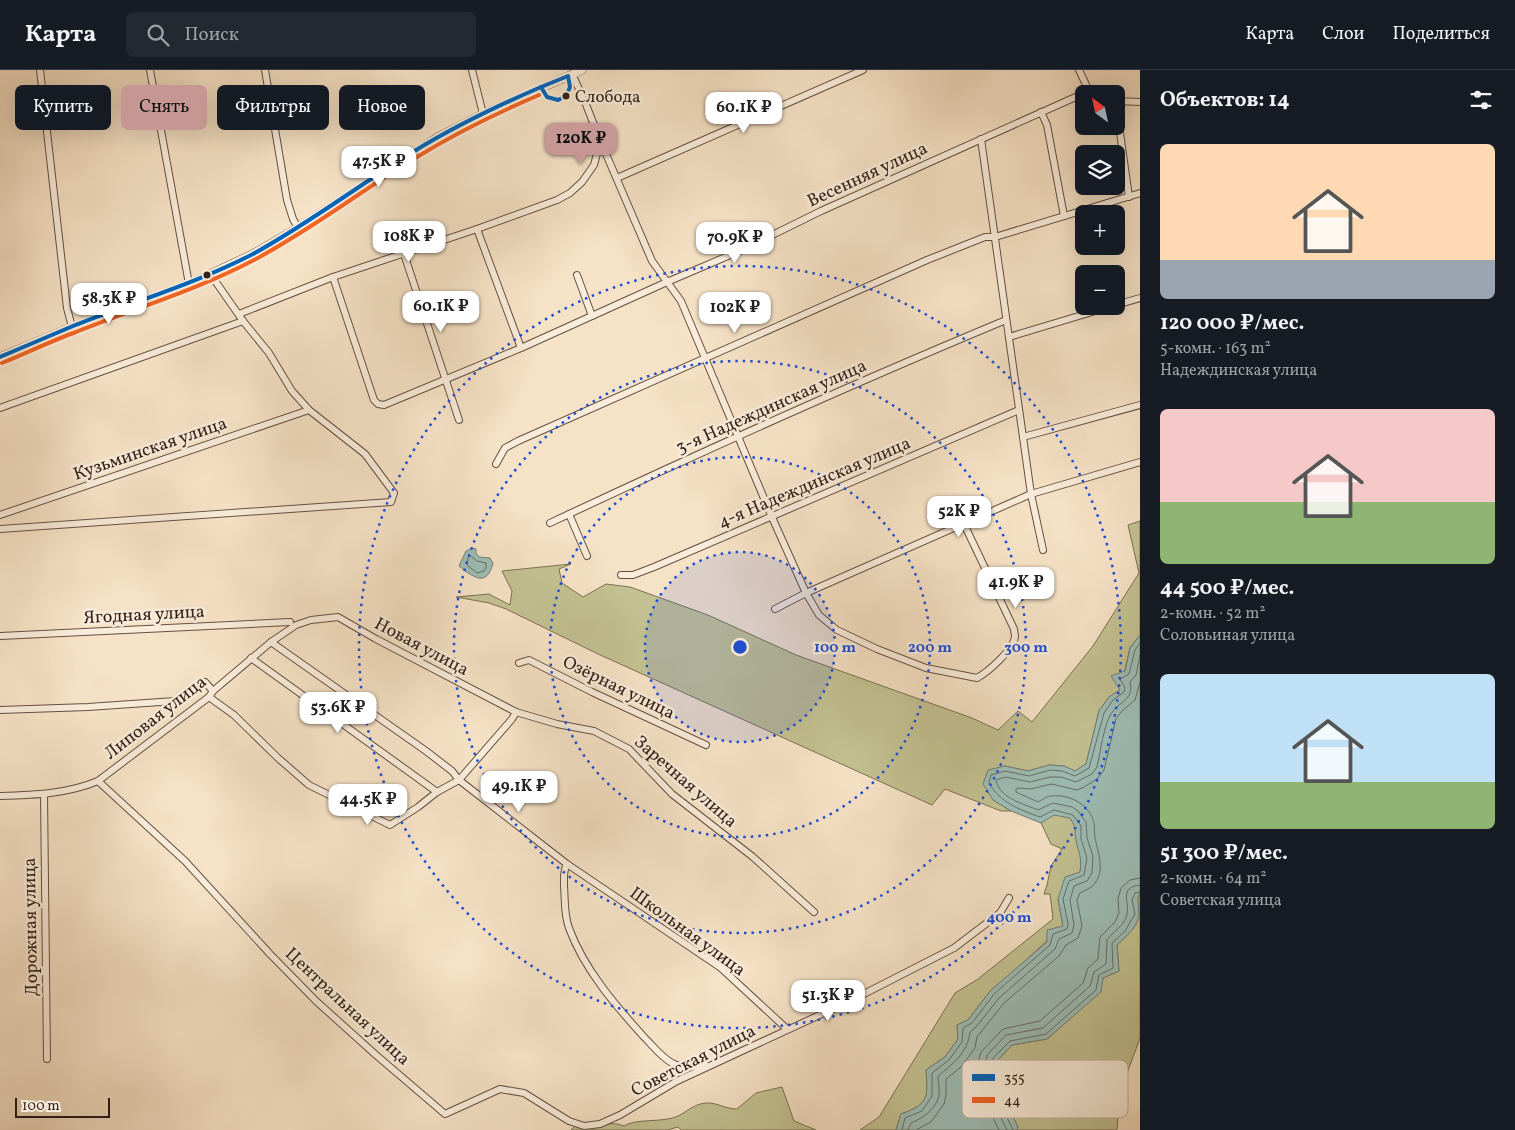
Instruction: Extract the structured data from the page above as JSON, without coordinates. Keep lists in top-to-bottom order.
{
  "streets": {
    "street": [
      "Весенняя улица",
      "3-я Надеждинская улица",
      "Кузьминская улица",
      "4-я Надеждинская улица",
      "Ягодная улица",
      "Новая улица",
      "Озёрная улица",
      "Липовая улица",
      "Заречная улица",
      "Дорожная улица",
      "Школьная улица",
      "Центральная улица",
      "Советская улица"
    ]
  },
  "crossings": [
    ["Новая улица", "Липовая улица"],
    ["Новая улица", "Заречная улица"],
    ["Липовая улица", "Дорожная улица"],
    ["Липовая улица", "Школьная улица"],
    ["Липовая улица", "Центральная улица"],
    ["Школьная улица", "Советская улица"],
    ["Центральная улица", "Советская улица"]
  ],
  "places": ["Слобода"],
  "lines": ["transit line 355", "transit line 44"],
  "legend": ["355", "44"],
  "scale_bar": "100 m",
  "north": "top left",
  "page": {
    "header": "Карта",
    "search": "Поиск",
    "nav": ["Карта", "Слои", "Поделиться"],
    "heading": "Объектов: 14",
    "map_buttons": ["+", "−"],
    "chip": [
      "Купить",
      "Снять",
      "Фильтры",
      "Новое"
    ],
    "price": [
      "60.1K ₽",
      "120K ₽",
      "47.5K ₽",
      "108K ₽",
      "70.9K ₽",
      "58.3K ₽",
      "60.1K ₽",
      "102K ₽",
      "52K ₽",
      "41.9K ₽",
      "53.6K ₽",
      "49.1K ₽",
      "44.5K ₽",
      "51.3K ₽"
    ],
    "list": [
      {
        "name": "120 000 ₽/мес.",
        "note": "5-комн. · 163 m² · Надеждинская улица"
      },
      {
        "name": "44 500 ₽/мес.",
        "note": "2-комн. · 52 m² · Соловьиная улица"
      },
      {
        "name": "51 300 ₽/мес.",
        "note": "2-комн. · 64 m² · Советская улица"
      }
    ],
    "scale": "100 m"
  },
  "rings": [
    "100 m",
    "200 m",
    "300 m",
    "400 m"
  ]
}
